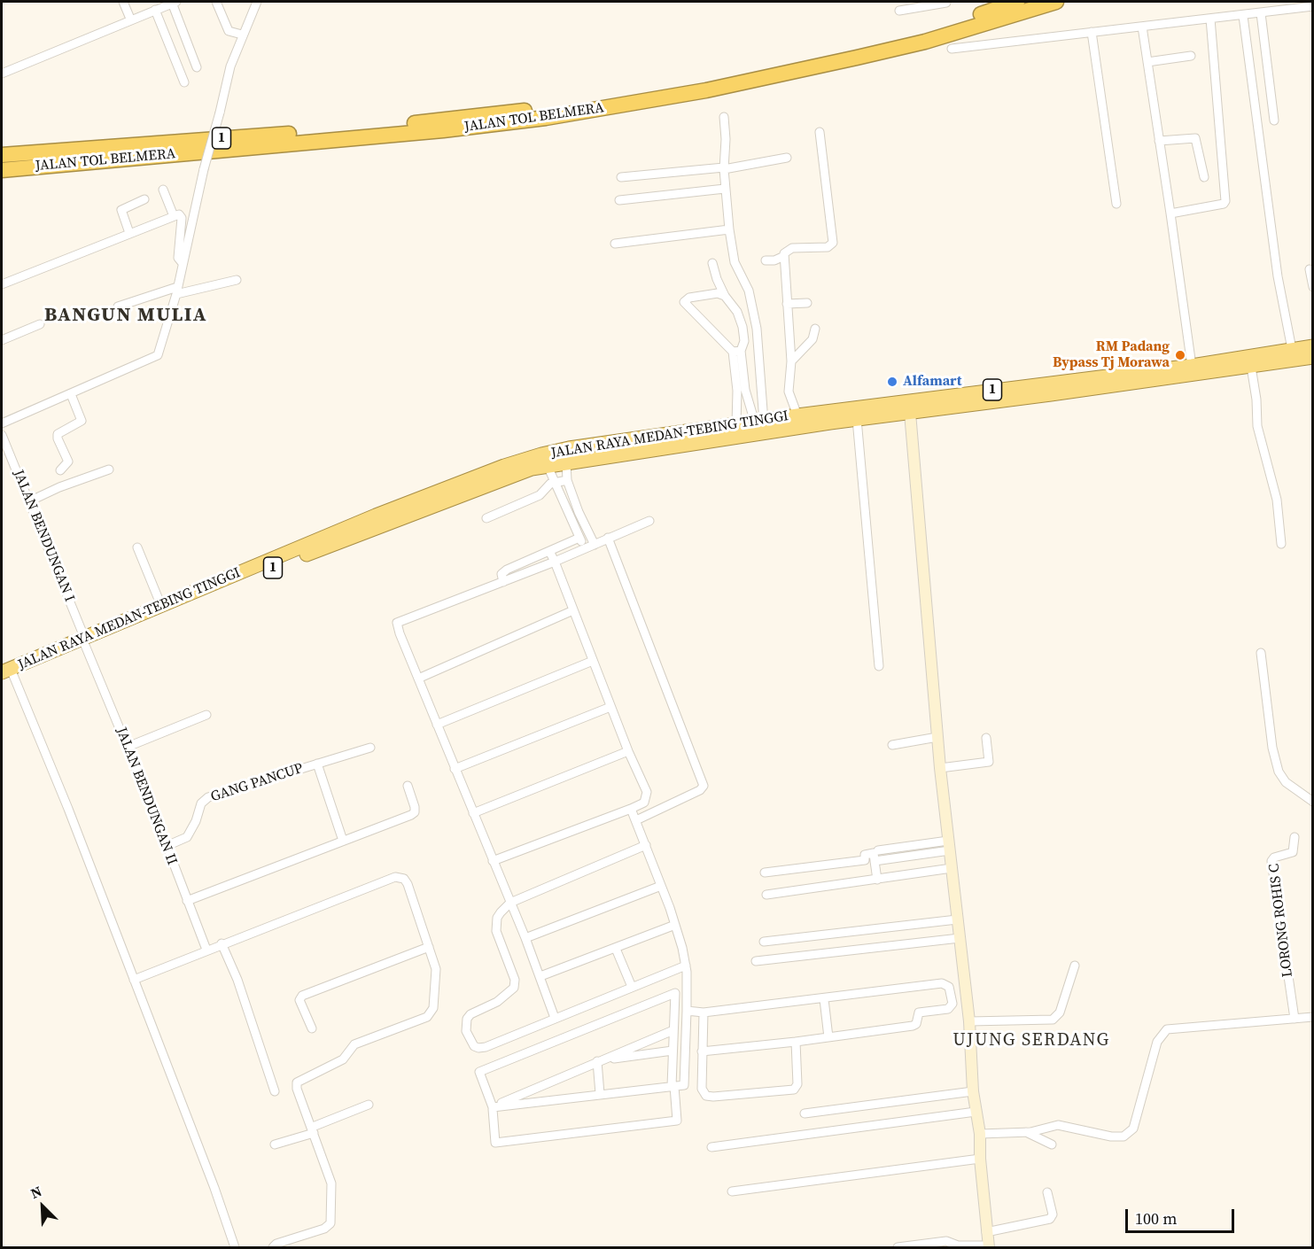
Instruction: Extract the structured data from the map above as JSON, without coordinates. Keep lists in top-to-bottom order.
{
  "streets": {
    "highway": ["JALAN TOL BELMERA", "1", "JALAN RAYA MEDAN-TEBING TINGGI"],
    "street": [
      "JALAN BENDUNGAN I",
      "GANG PANCUP",
      "JALAN BENDUNGAN II",
      "LORONG ROHIS C"
    ]
  },
  "crossings": [
    ["JALAN RAYA MEDAN-TEBING TINGGI", "JALAN BENDUNGAN I"],
    ["JALAN RAYA MEDAN-TEBING TINGGI", "JALAN BENDUNGAN II"],
    ["JALAN BENDUNGAN I", "JALAN BENDUNGAN II"],
    ["GANG PANCUP", "JALAN BENDUNGAN II"]
  ],
  "districts": ["BANGUN MULIA", "UJUNG SERDANG"],
  "places": ["RM Padang Bypass Tj Morawa", "Alfamart"],
  "scale_bar": "100 m",
  "north": "top left"
}
